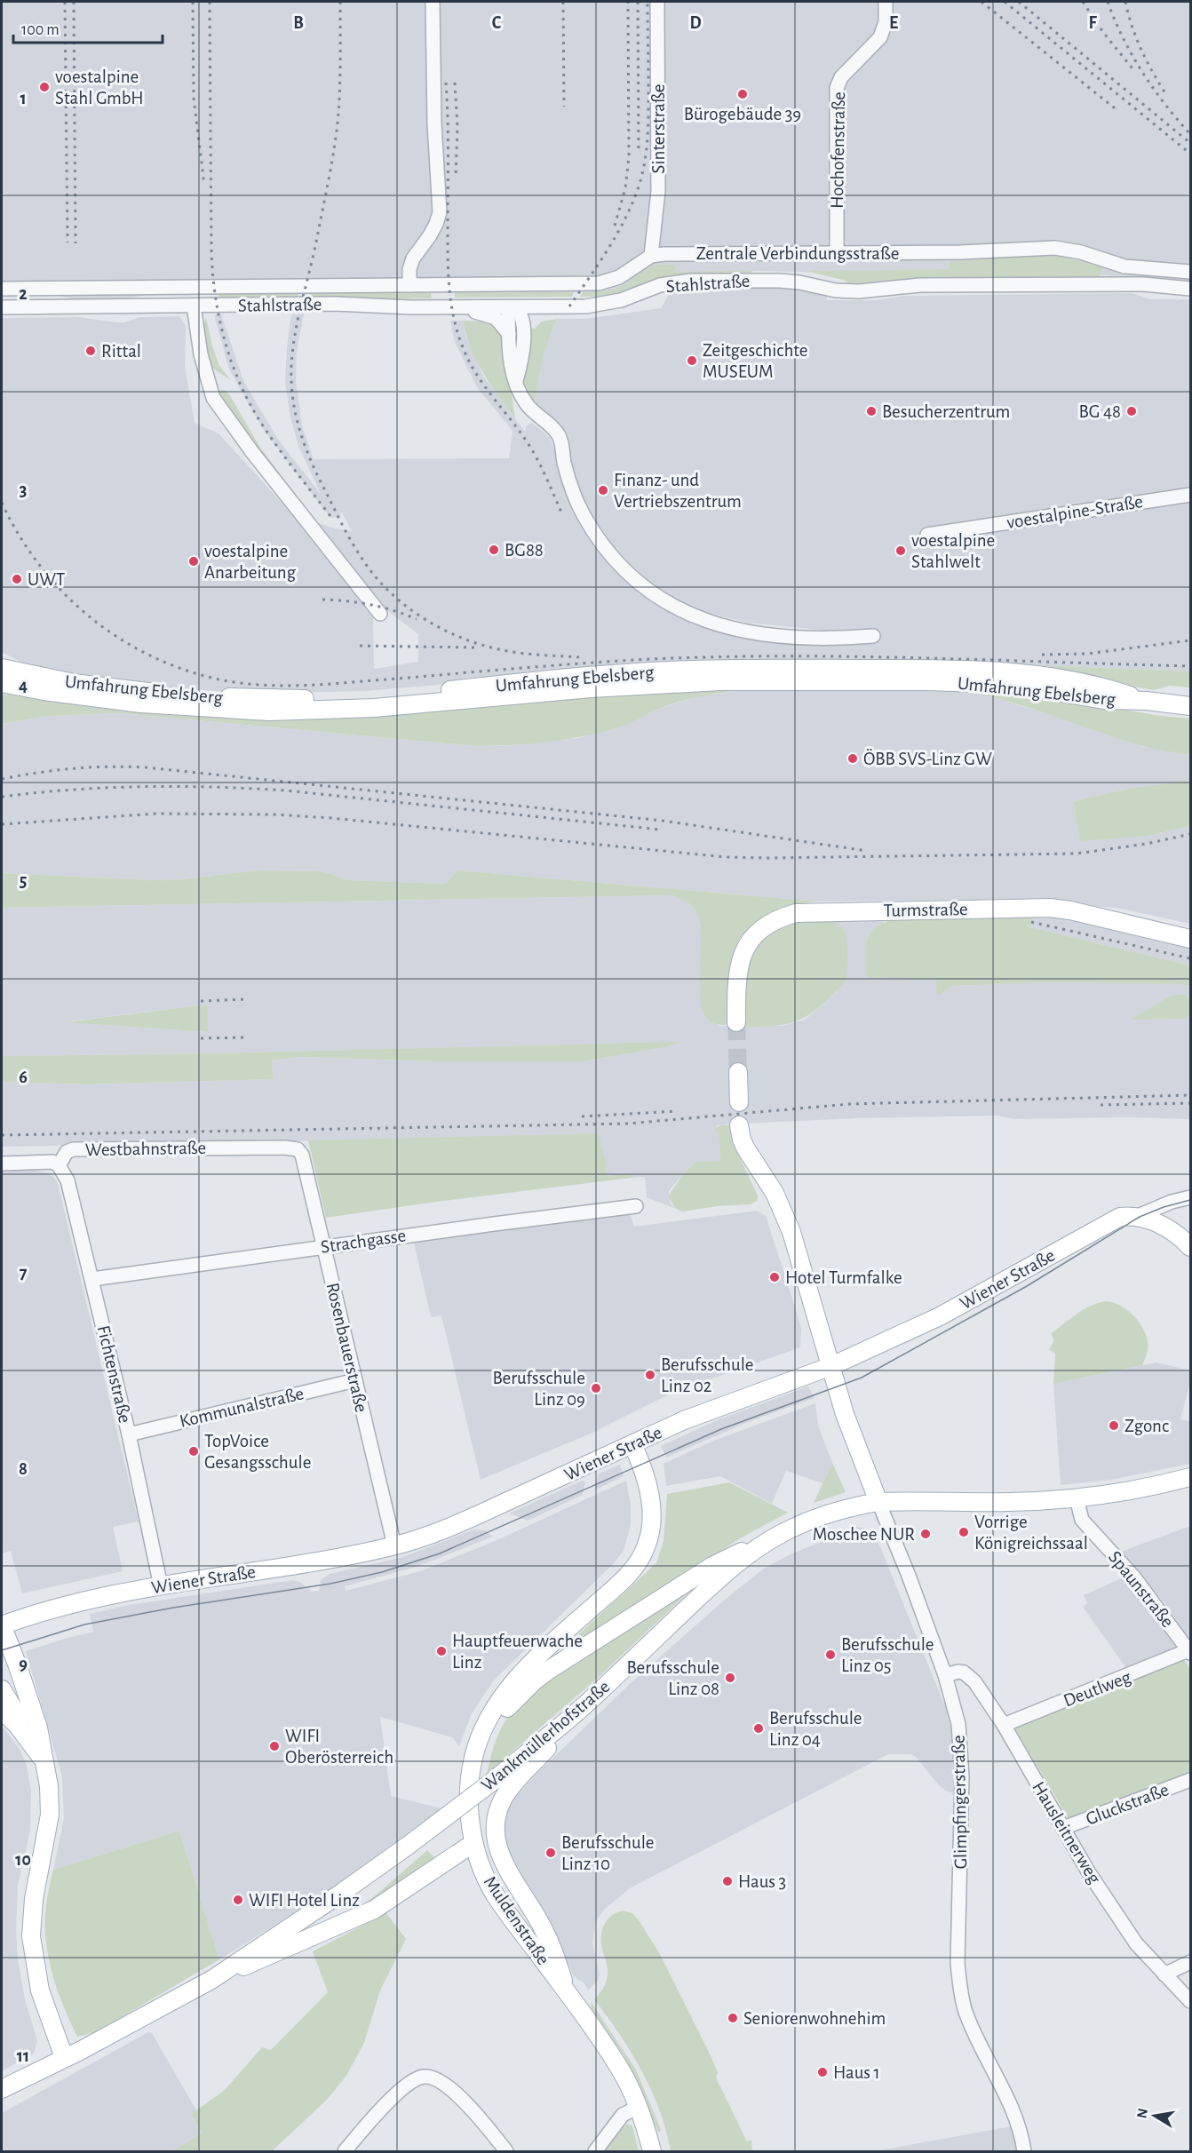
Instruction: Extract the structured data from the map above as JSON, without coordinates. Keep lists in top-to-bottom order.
{
  "streets": {
    "main road": [
      "Umfahrung Ebelsberg",
      "Turmstraße",
      "Wiener Straße",
      "Wankmüllerhofstraße",
      "Glimpfingerstraße",
      "Muldenstraße"
    ],
    "street": [
      "Sinterstraße",
      "Hochofenstraße",
      "Zentrale Verbindungsstraße",
      "Stahlstraße",
      "voestalpine-Straße",
      "Westbahnstraße",
      "Strachgasse",
      "Rosenbauerstraße",
      "Fichtenstraße",
      "Kommunalstraße",
      "Spaunstraße",
      "Deutlweg",
      "Gluckstraße",
      "Hausleitnerweg"
    ]
  },
  "crossings": [
    ["Sinterstraße", "Zentrale Verbindungsstraße"],
    ["Hochofenstraße", "Zentrale Verbindungsstraße"],
    ["Westbahnstraße", "Rosenbauerstraße"],
    ["Westbahnstraße", "Fichtenstraße"],
    ["Strachgasse", "Rosenbauerstraße"],
    ["Strachgasse", "Fichtenstraße"],
    ["Wiener Straße", "Rosenbauerstraße"],
    ["Wiener Straße", "Fichtenstraße"],
    ["Wiener Straße", "Glimpfingerstraße"],
    ["Wiener Straße", "Muldenstraße"],
    ["Rosenbauerstraße", "Kommunalstraße"],
    ["Fichtenstraße", "Kommunalstraße"],
    ["Spaunstraße", "Deutlweg"],
    ["Spaunstraße", "Wankmüllerhofstraße"],
    ["Deutlweg", "Hausleitnerweg"],
    ["Wankmüllerhofstraße", "Glimpfingerstraße"],
    ["Wankmüllerhofstraße", "Muldenstraße"],
    ["Glimpfingerstraße", "Hausleitnerweg"],
    ["Gluckstraße", "Hausleitnerweg"]
  ],
  "places": [
    "voestalpine Stahl GmbH",
    "Bürogebäude 39",
    "Rittal",
    "Zeitgeschichte MUSEUM",
    "Besucherzentrum",
    "BG 48",
    "Finanz- und Vertriebszentrum",
    "BG88",
    "voestalpine Stahlwelt",
    "voestalpine Anarbeitung",
    "UWT",
    "ÖBB SVS-Linz GW",
    "Hotel Turmfalke",
    "Berufsschule Linz 02",
    "Berufsschule Linz 09",
    "Zgonc",
    "TopVoice Gesangsschule",
    "Vorrige Königreichssaal",
    "Moschee NUR",
    "Hauptfeuerwache Linz",
    "Berufsschule Linz 05",
    "Berufsschule Linz 08",
    "Berufsschule Linz 04",
    "WIFI Oberösterreich",
    "Berufsschule Linz 10",
    "Haus 3",
    "WIFI Hotel Linz",
    "Seniorenwohnehim",
    "Haus 1"
  ],
  "scale_bar": "100 m",
  "north": "left",
  "grid": {
    "columns": [
      "B",
      "C",
      "D",
      "E",
      "F"
    ],
    "rows": [
      "1",
      "2",
      "3",
      "4",
      "5",
      "6",
      "7",
      "8",
      "9",
      "10",
      "11"
    ]
  }
}
